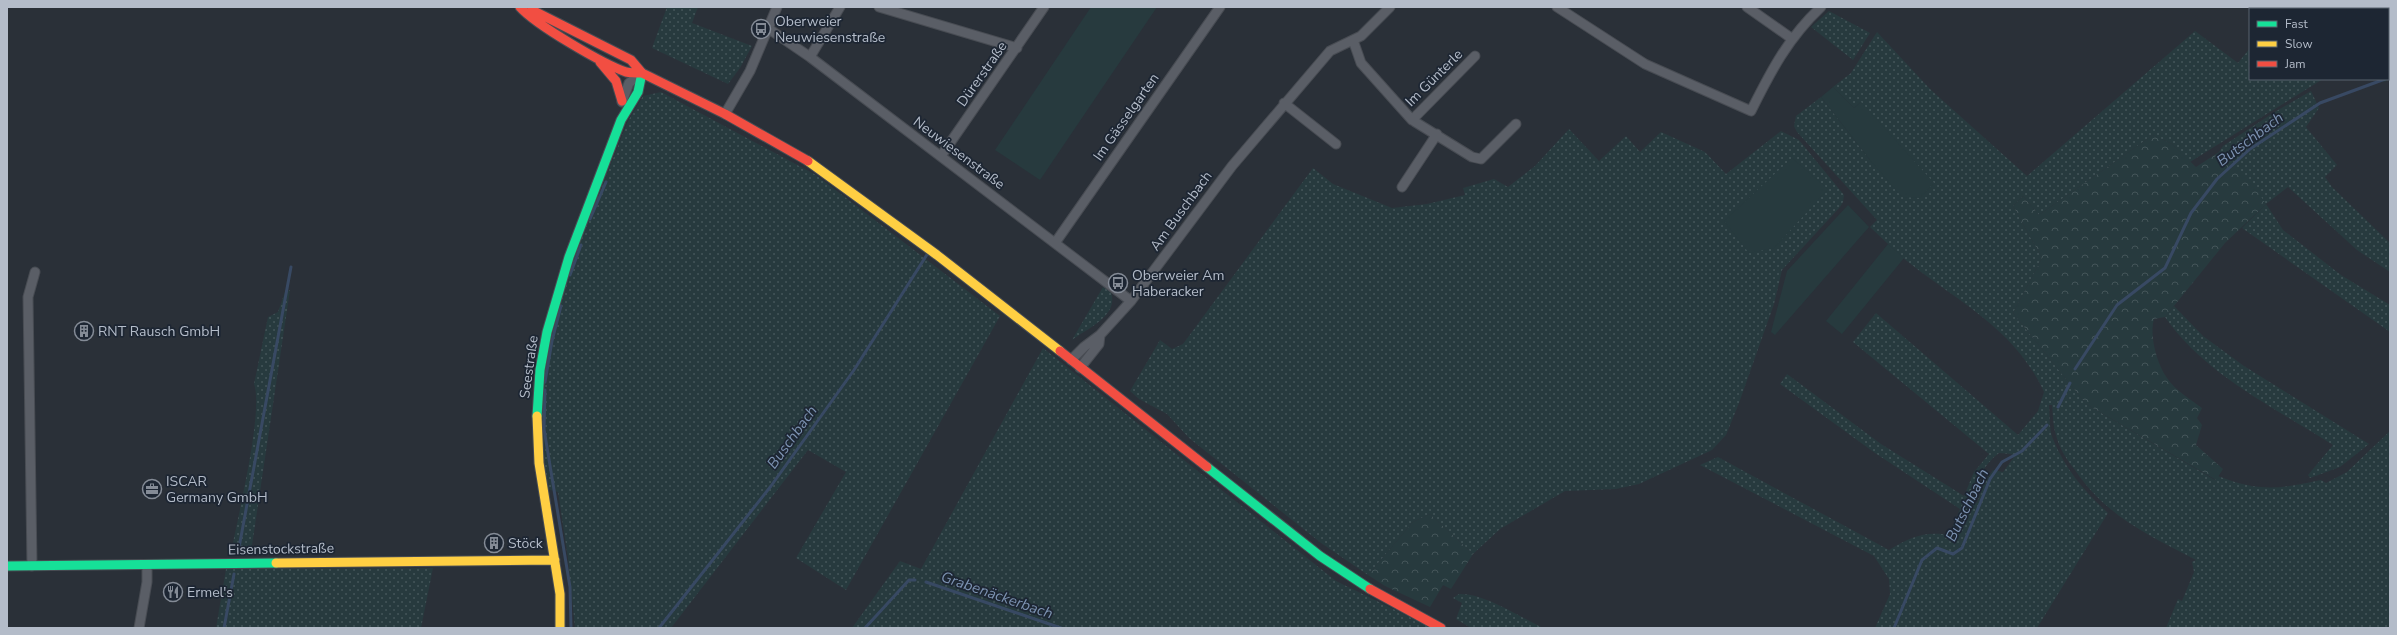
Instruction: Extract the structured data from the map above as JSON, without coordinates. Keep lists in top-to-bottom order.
{
  "streets": {
    "main road": ["Seestraße", "Eisenstockstraße"],
    "street": [
      "Dürerstraße",
      "Im Günterle",
      "Im Gässelgarten",
      "Neuwiesenstraße",
      "Am Buschbach"
    ]
  },
  "crossings": [
    ["Dürerstraße", "Neuwiesenstraße"],
    ["Im Günterle", "Am Buschbach"],
    ["Im Gässelgarten", "Neuwiesenstraße"],
    ["Neuwiesenstraße", "Am Buschbach"],
    ["Seestraße", "Eisenstockstraße"]
  ],
  "water": ["Butschbach", "Buschbach", "Grabenäckerbach"],
  "places": {
    "bus stop": ["Oberweier Neuwiesenstraße", "Oberweier Am Haberacker"],
    "building": ["RNT Rausch GmbH", "Stöck"],
    "office": ["ISCAR Germany GmbH"],
    "restaurant": ["Ermel's"]
  },
  "legend": ["Fast", "Slow", "Jam"]
}
